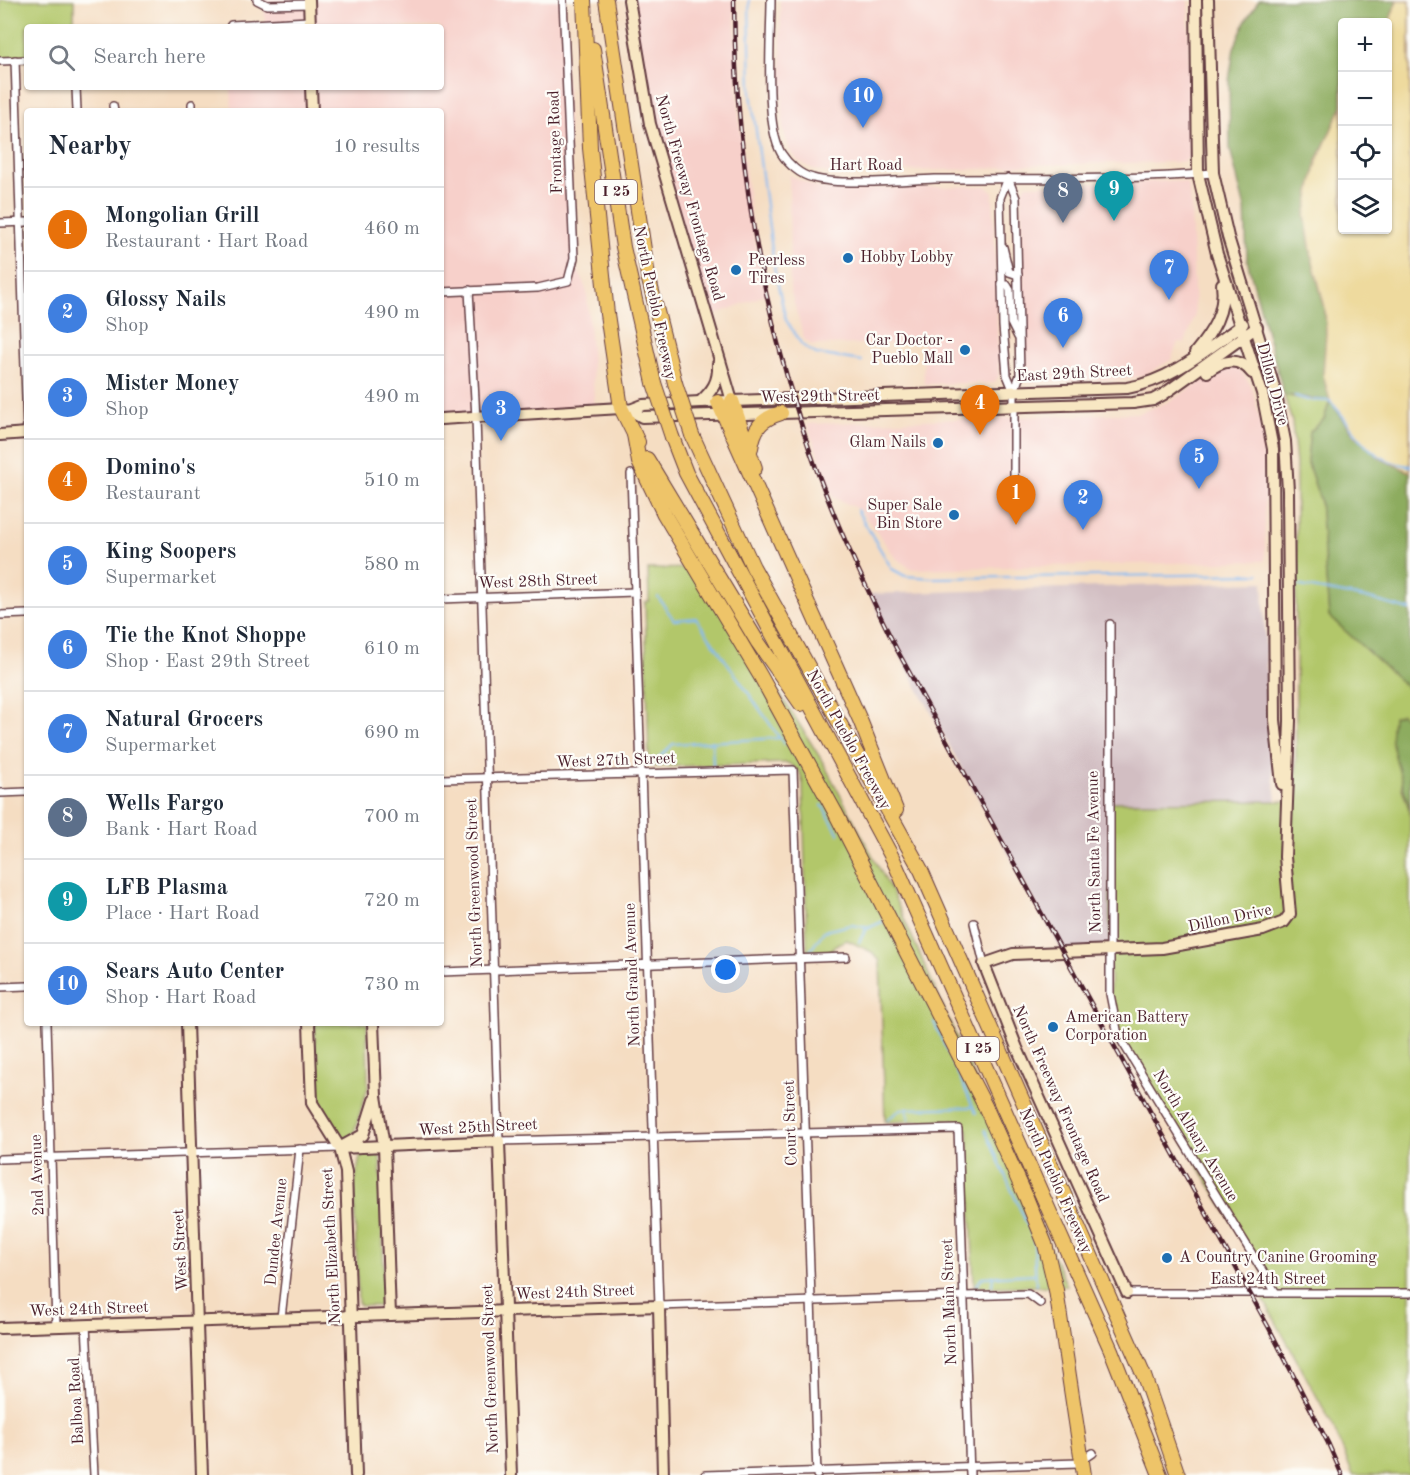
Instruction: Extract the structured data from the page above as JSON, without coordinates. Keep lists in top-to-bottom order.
{
  "streets": {
    "highway": ["I 25", "North Pueblo Freeway"],
    "street": [
      "Frontage Road",
      "Hart Road",
      "North Freeway Frontage Road",
      "East 29th Street",
      "Dillon Drive",
      "West 29th Street",
      "West 28th Street",
      "West 27th Street",
      "North Santa Fe Avenue",
      "North Greenwood Street",
      "North Grand Avenue",
      "Court Street",
      "West 25th Street",
      "North Albany Avenue",
      "2nd Avenue",
      "Dundee Avenue",
      "North Elizabeth Street",
      "West Street",
      "East 24th Street",
      "West 24th Street",
      "North Main Street",
      "Balboa Road"
    ]
  },
  "crossings": [
    ["Frontage Road", "North Greenwood Street"],
    ["Hart Road", "Dillon Drive"],
    ["North Freeway Frontage Road", "East 29th Street"],
    ["North Freeway Frontage Road", "West 29th Street"],
    ["North Freeway Frontage Road", "North Santa Fe Avenue"],
    ["North Freeway Frontage Road", "East 24th Street"],
    ["East 29th Street", "Dillon Drive"],
    ["East 29th Street", "West 29th Street"],
    ["Dillon Drive", "North Santa Fe Avenue"],
    ["Dillon Drive", "North Albany Avenue"],
    ["West 29th Street", "North Greenwood Street"],
    ["West 28th Street", "North Greenwood Street"],
    ["West 28th Street", "North Grand Avenue"],
    ["West 27th Street", "North Greenwood Street"],
    ["West 27th Street", "North Grand Avenue"],
    ["West 27th Street", "Court Street"],
    ["North Santa Fe Avenue", "North Albany Avenue"],
    ["North Greenwood Street", "West 25th Street"],
    ["North Greenwood Street", "West 24th Street"],
    ["North Grand Avenue", "West 25th Street"],
    ["North Grand Avenue", "West 24th Street"],
    ["Court Street", "West 25th Street"],
    ["Court Street", "West 24th Street"],
    ["West 25th Street", "2nd Avenue"],
    ["West 25th Street", "Dundee Avenue"],
    ["West 25th Street", "North Elizabeth Street"],
    ["West 25th Street", "West Street"],
    ["West 25th Street", "North Main Street"],
    ["North Albany Avenue", "East 24th Street"],
    ["2nd Avenue", "West 24th Street"],
    ["Dundee Avenue", "West 24th Street"],
    ["North Elizabeth Street", "West 24th Street"],
    ["West Street", "West 24th Street"],
    ["West 24th Street", "North Main Street"],
    ["West 24th Street", "Balboa Road"]
  ],
  "places": [
    "Hobby Lobby",
    "Peerless Tires",
    "Car Doctor - Pueblo Mall",
    "Glam Nails",
    "Super Sale Bin Store",
    "American Battery Corporation",
    "A Country Canine Grooming"
  ],
  "page": {
    "map_buttons": ["+", "−"],
    "search": "Search here",
    "pins": [
      "10",
      "9",
      "8",
      "7",
      "6",
      "4",
      "3",
      "5",
      "1",
      "2"
    ],
    "heading": ["Nearby", "10 results"],
    "list": [
      {
        "mark": "1",
        "name": "Mongolian Grill",
        "note": "Restaurant · Hart Road",
        "value": "460 m"
      },
      {
        "mark": "2",
        "name": "Glossy Nails",
        "note": "Shop",
        "value": "490 m"
      },
      {
        "mark": "3",
        "name": "Mister Money",
        "note": "Shop",
        "value": "490 m"
      },
      {
        "mark": "4",
        "name": "Domino's",
        "note": "Restaurant",
        "value": "510 m"
      },
      {
        "mark": "5",
        "name": "King Soopers",
        "note": "Supermarket",
        "value": "580 m"
      },
      {
        "mark": "6",
        "name": "Tie the Knot Shoppe",
        "note": "Shop · East 29th Street",
        "value": "610 m"
      },
      {
        "mark": "7",
        "name": "Natural Grocers",
        "note": "Supermarket",
        "value": "690 m"
      },
      {
        "mark": "8",
        "name": "Wells Fargo",
        "note": "Bank · Hart Road",
        "value": "700 m"
      },
      {
        "mark": "9",
        "name": "LFB Plasma",
        "note": "Place · Hart Road",
        "value": "720 m"
      },
      {
        "mark": "10",
        "name": "Sears Auto Center",
        "note": "Shop · Hart Road",
        "value": "730 m"
      }
    ]
  }
}
